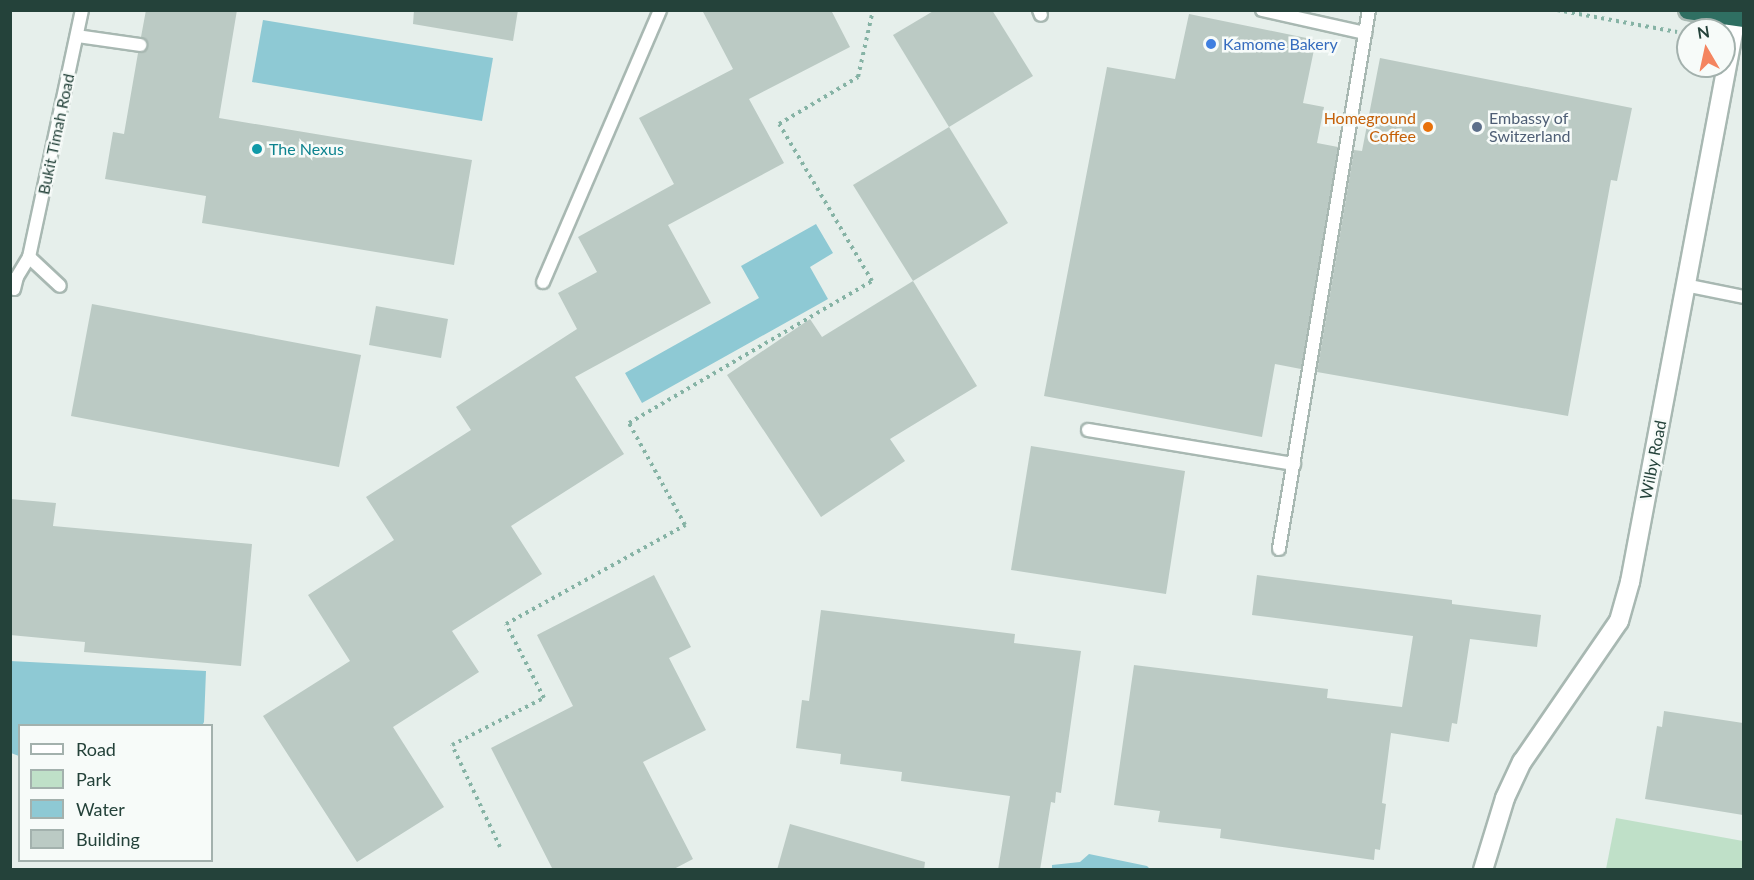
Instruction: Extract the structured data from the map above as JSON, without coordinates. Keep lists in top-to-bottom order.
{
  "streets": {
    "street": ["Wilby Road"],
    "lane": ["Bukit Timah Road"]
  },
  "places": [
    "Kamome Bakery",
    "Homeground Coffee",
    "Embassy of Switzerland",
    "The Nexus"
  ],
  "legend": [
    "Road",
    "Park",
    "Water",
    "Building"
  ],
  "north": "top"
}
